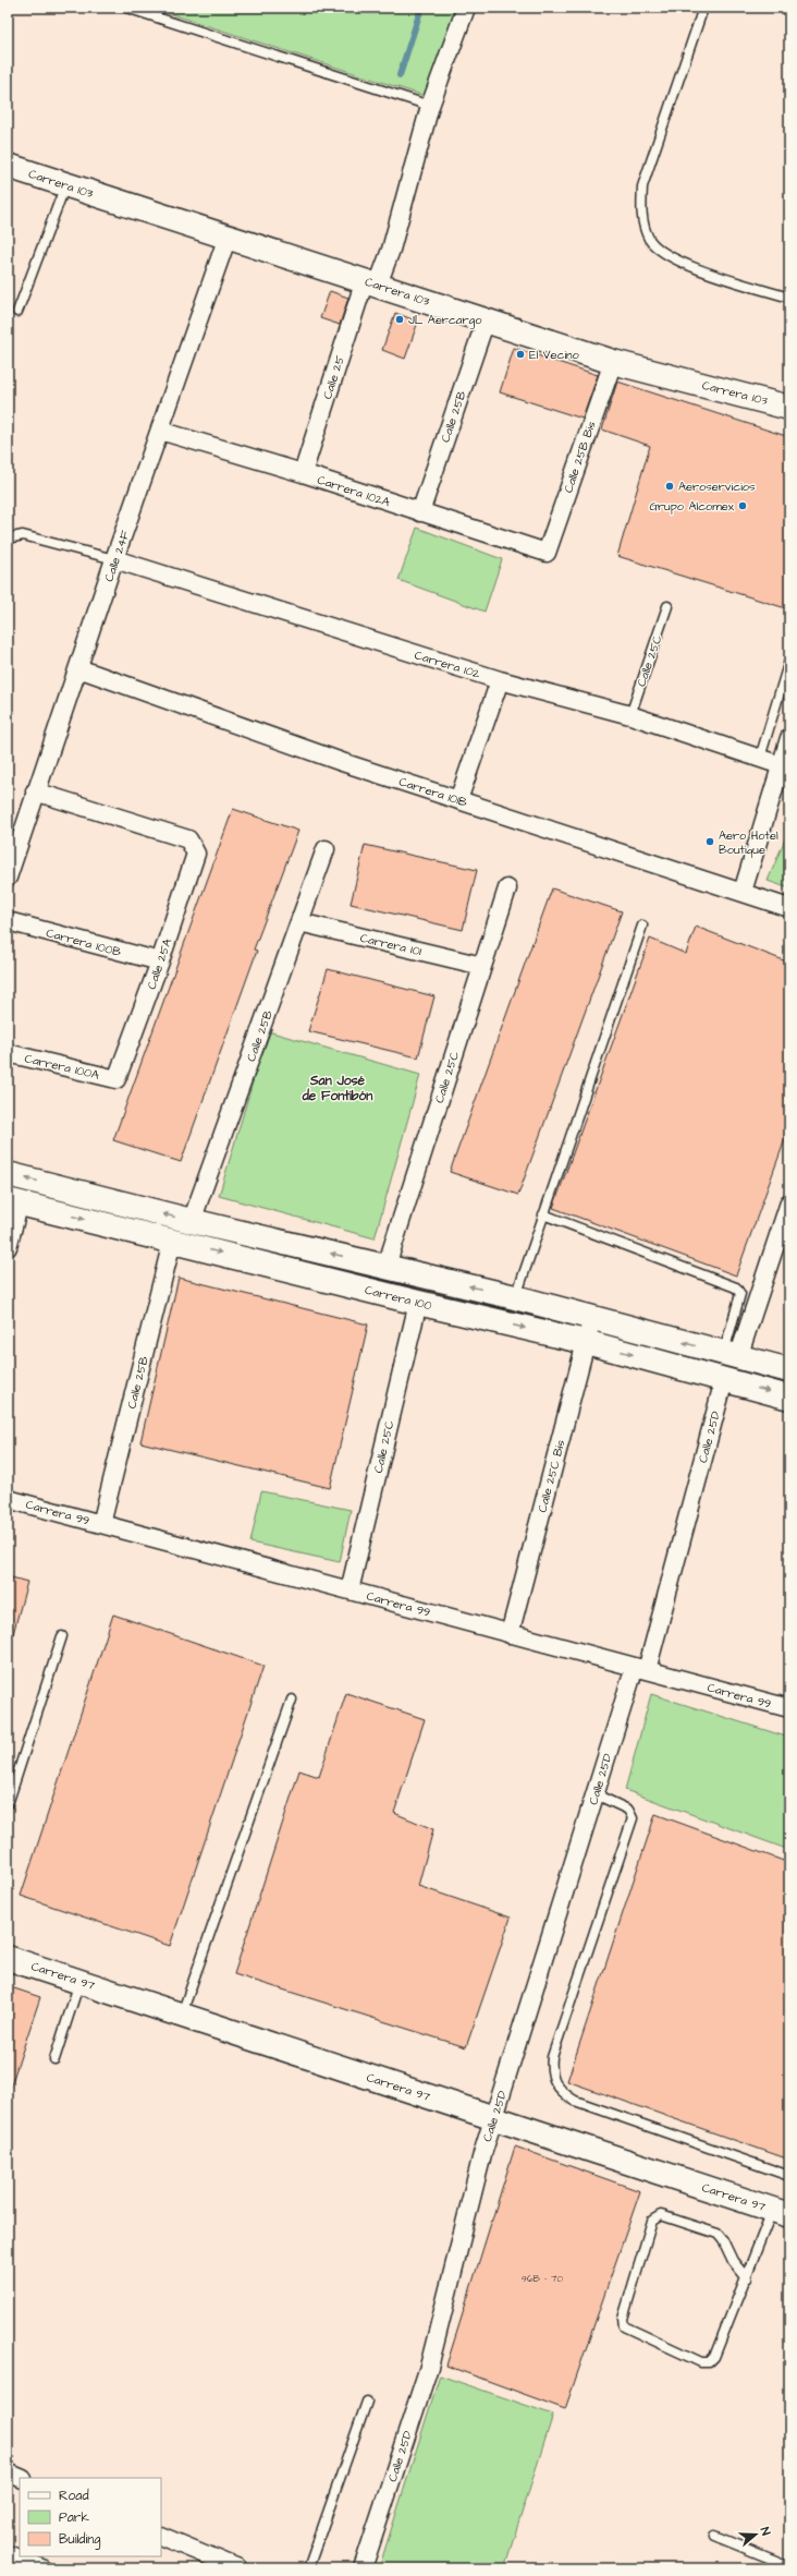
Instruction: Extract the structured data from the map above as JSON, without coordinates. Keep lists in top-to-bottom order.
{
  "streets": {
    "street": [
      "Carrera 103",
      "Calle 25",
      "Calle 25B",
      "Calle 25B Bis",
      "Carrera 102A",
      "Calle 24F",
      "Calle 25C",
      "Carrera 102",
      "Carrera 101B",
      "Carrera 100B",
      "Carrera 101",
      "Calle 25A",
      "Carrera 100A",
      "Carrera 100",
      "Calle 25D",
      "Calle 25C Bis",
      "Carrera 99",
      "Carrera 97"
    ]
  },
  "crossings": [
    ["Carrera 103", "Calle 25"],
    ["Carrera 103", "Calle 25B"],
    ["Carrera 103", "Calle 25B Bis"],
    ["Carrera 103", "Calle 24F"],
    ["Calle 25", "Carrera 102A"],
    ["Calle 25B", "Carrera 102A"],
    ["Calle 25B", "Carrera 101"],
    ["Calle 25B", "Carrera 100"],
    ["Calle 25B", "Carrera 99"],
    ["Calle 25B Bis", "Carrera 102A"],
    ["Carrera 102A", "Calle 24F"],
    ["Calle 24F", "Carrera 102"],
    ["Calle 24F", "Carrera 101B"],
    ["Calle 24F", "Calle 25A"],
    ["Calle 25C", "Carrera 102"],
    ["Calle 25C", "Carrera 101"],
    ["Calle 25C", "Carrera 100"],
    ["Calle 25C", "Carrera 99"],
    ["Carrera 100B", "Calle 25A"],
    ["Calle 25A", "Carrera 100A"],
    ["Carrera 100", "Calle 25D"],
    ["Carrera 100", "Calle 25C Bis"],
    ["Calle 25D", "Carrera 99"],
    ["Calle 25D", "Carrera 97"],
    ["Calle 25C Bis", "Carrera 99"]
  ],
  "districts": ["San José de Fontibón"],
  "places": [
    "JL Aercargo",
    "El Vecino",
    "Aeroservicios",
    "Grupo Alcomex",
    "Aero Hotel Boutique"
  ],
  "house_numbers": ["96B - 70"],
  "legend": ["Road", "Park", "Building"],
  "north": "right"
}
